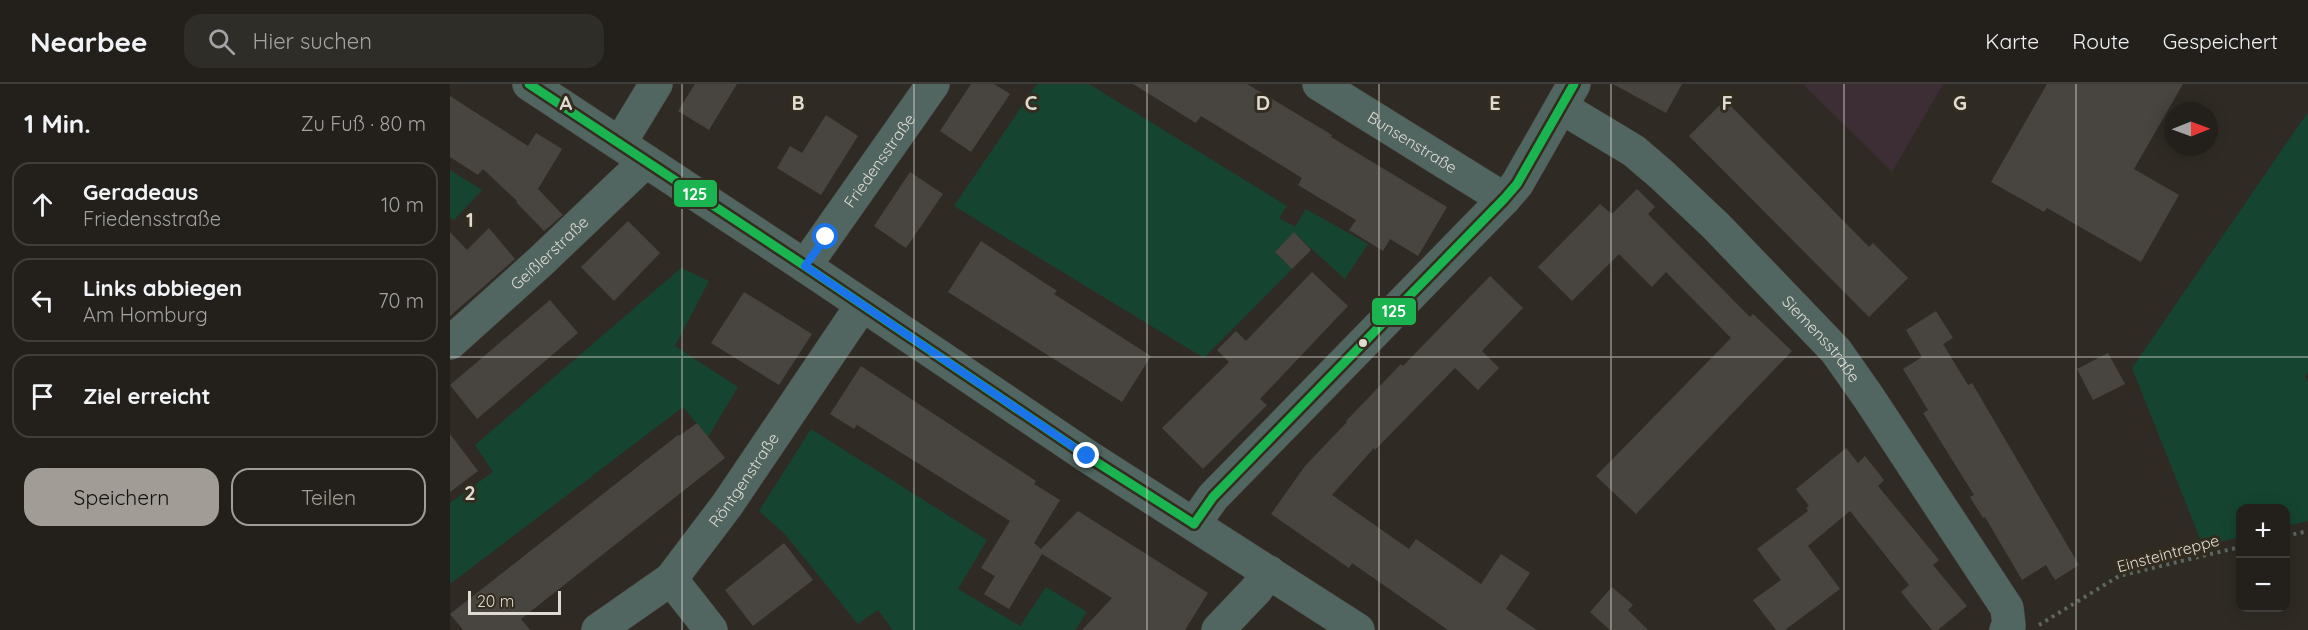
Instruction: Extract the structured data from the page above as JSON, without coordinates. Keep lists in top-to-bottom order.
{
  "streets": {
    "street": [
      "Bunsenstraße",
      "Friedensstraße",
      "Geißlerstraße",
      "Siemensstraße",
      "Röntgenstraße"
    ],
    "path": ["Einsteintreppe"]
  },
  "lines": ["transit line 125"],
  "scale_bar": "20 m",
  "north": "right",
  "page": {
    "header": "Nearbee",
    "search": "Hier suchen",
    "nav": ["Karte", "Route", "Gespeichert"],
    "heading": ["1 Min.", "Zu Fuß · 80 m"],
    "list": [
      ["Geradeaus", "Friedensstraße", "10 m"],
      ["Links abbiegen", "Am Homburg", "70 m"],
      "Ziel erreicht"
    ],
    "buttons": ["Speichern", "Teilen"],
    "map_buttons": ["+", "−"],
    "scale": "20 m"
  },
  "grid": {
    "columns": [
      "A",
      "B",
      "C",
      "D",
      "E",
      "F",
      "G"
    ],
    "rows": ["1", "2"]
  }
}
